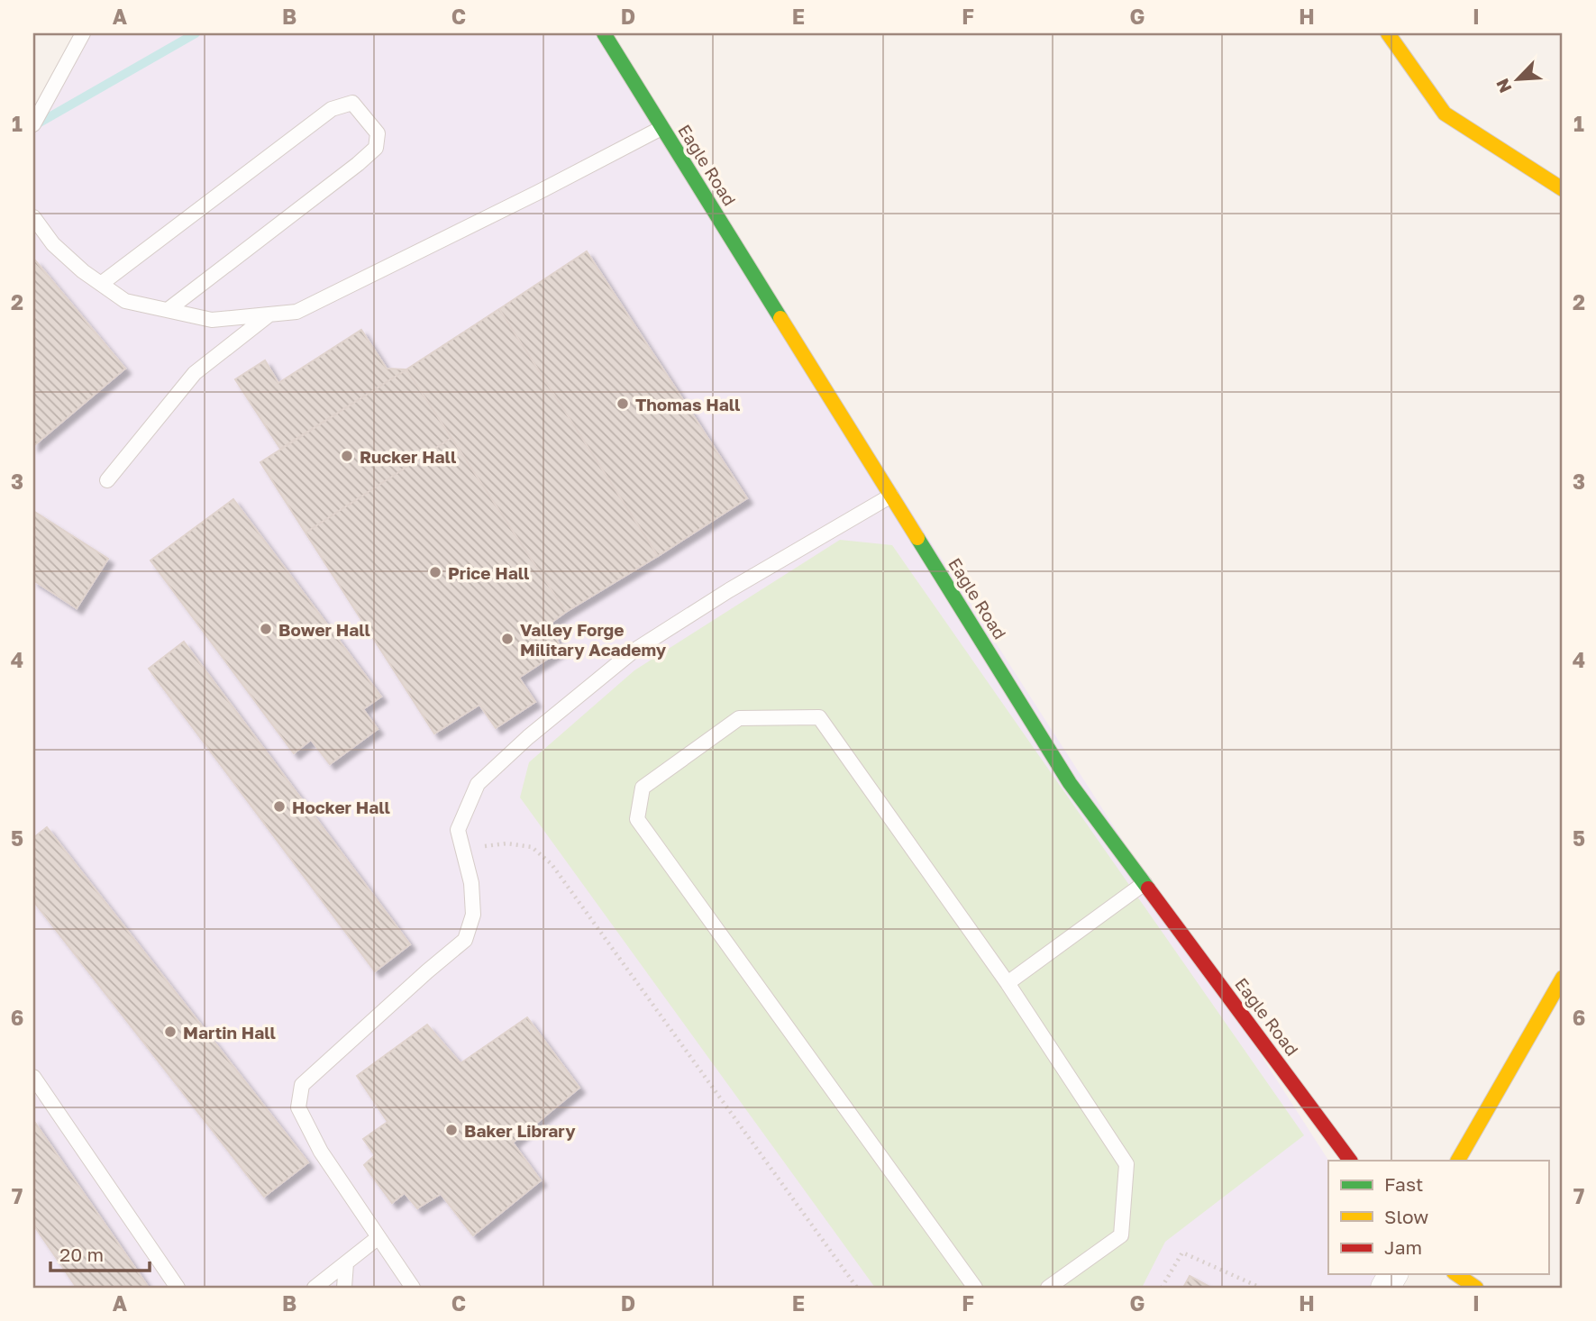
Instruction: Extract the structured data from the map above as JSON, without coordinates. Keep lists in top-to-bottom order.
{
  "streets": {
    "street": ["Eagle Road"]
  },
  "places": [
    "Thomas Hall",
    "Rucker Hall",
    "Price Hall",
    "Bower Hall",
    "Valley Forge Military Academy",
    "Hocker Hall",
    "Martin Hall",
    "Baker Library"
  ],
  "legend": ["Fast", "Slow", "Jam"],
  "scale_bar": "20 m",
  "north": "bottom left",
  "grid": {
    "columns": [
      "A",
      "B",
      "C",
      "D",
      "E",
      "F",
      "G",
      "H",
      "I"
    ],
    "rows": [
      "1",
      "2",
      "3",
      "4",
      "5",
      "6",
      "7"
    ]
  }
}
